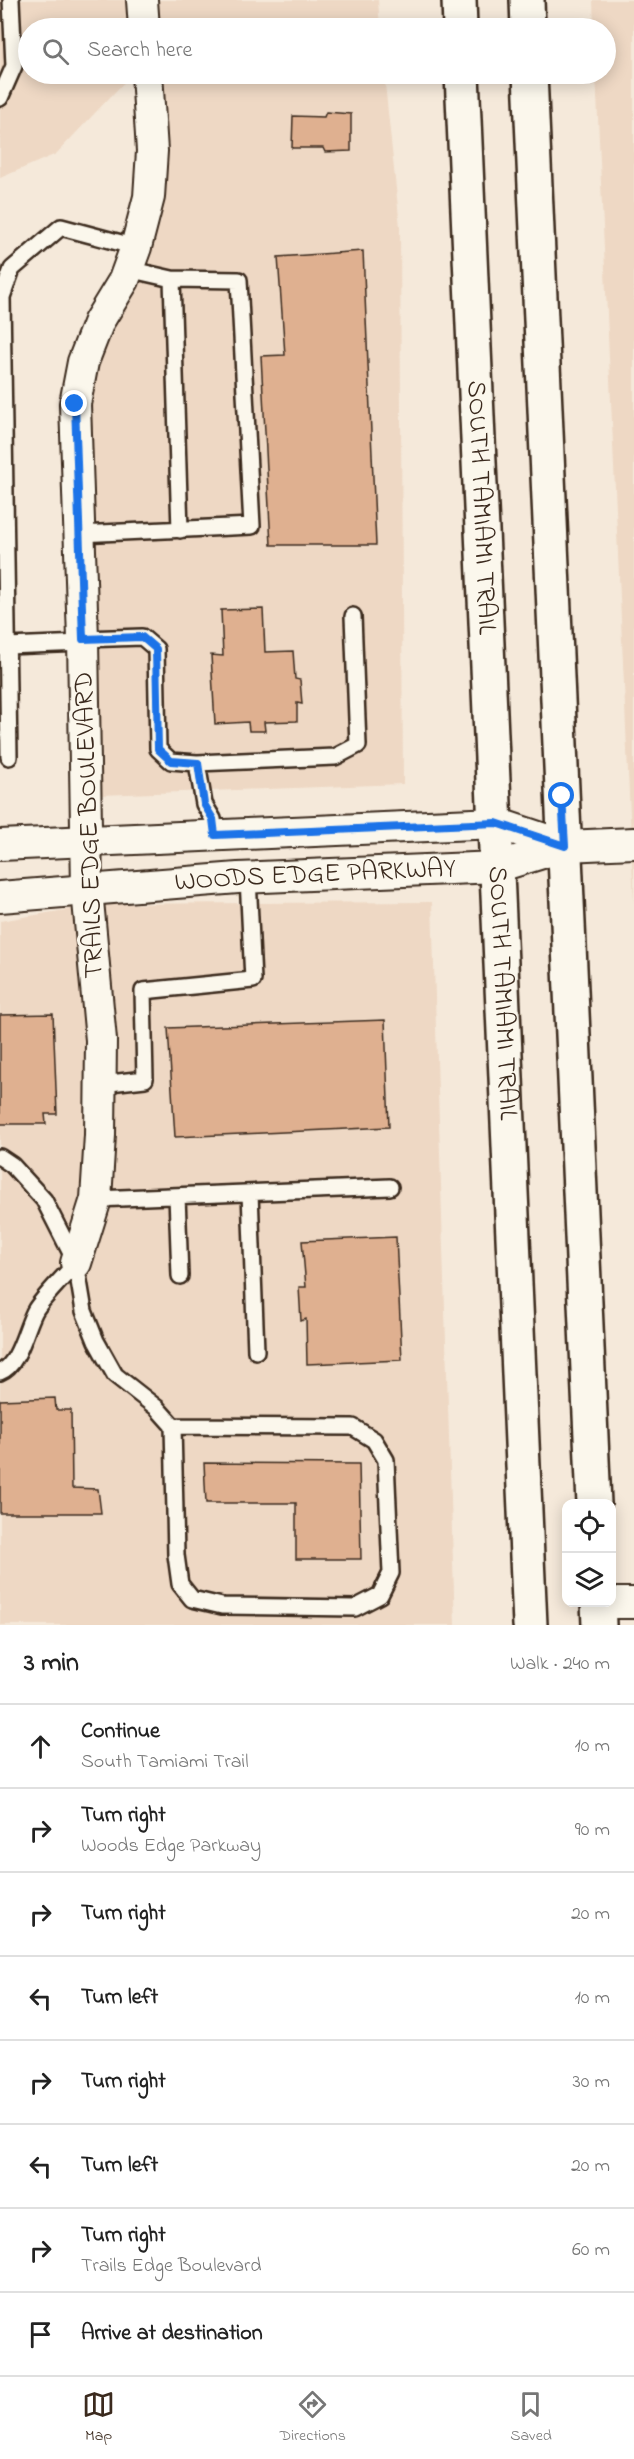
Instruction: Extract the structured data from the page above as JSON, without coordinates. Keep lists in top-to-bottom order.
{
  "streets": {
    "main road": ["SOUTH TAMIAMI TRAIL"],
    "street": ["TRAILS EDGE BOULEVARD", "WOODS EDGE PARKWAY"]
  },
  "crossings": [
    ["SOUTH TAMIAMI TRAIL", "WOODS EDGE PARKWAY"],
    ["TRAILS EDGE BOULEVARD", "WOODS EDGE PARKWAY"]
  ],
  "page": {
    "search": "Search here",
    "heading": ["3 min", "Walk · 240 m"],
    "list": [
      ["Continue", "South Tamiami Trail", "10 m"],
      ["Turn right", "Woods Edge Parkway", "90 m"],
      ["Turn right", "20 m"],
      ["Turn left", "10 m"],
      ["Turn right", "30 m"],
      ["Turn left", "20 m"],
      ["Turn right", "Trails Edge Boulevard", "60 m"],
      "Arrive at destination"
    ],
    "nav": ["Map", "Directions", "Saved"]
  }
}
